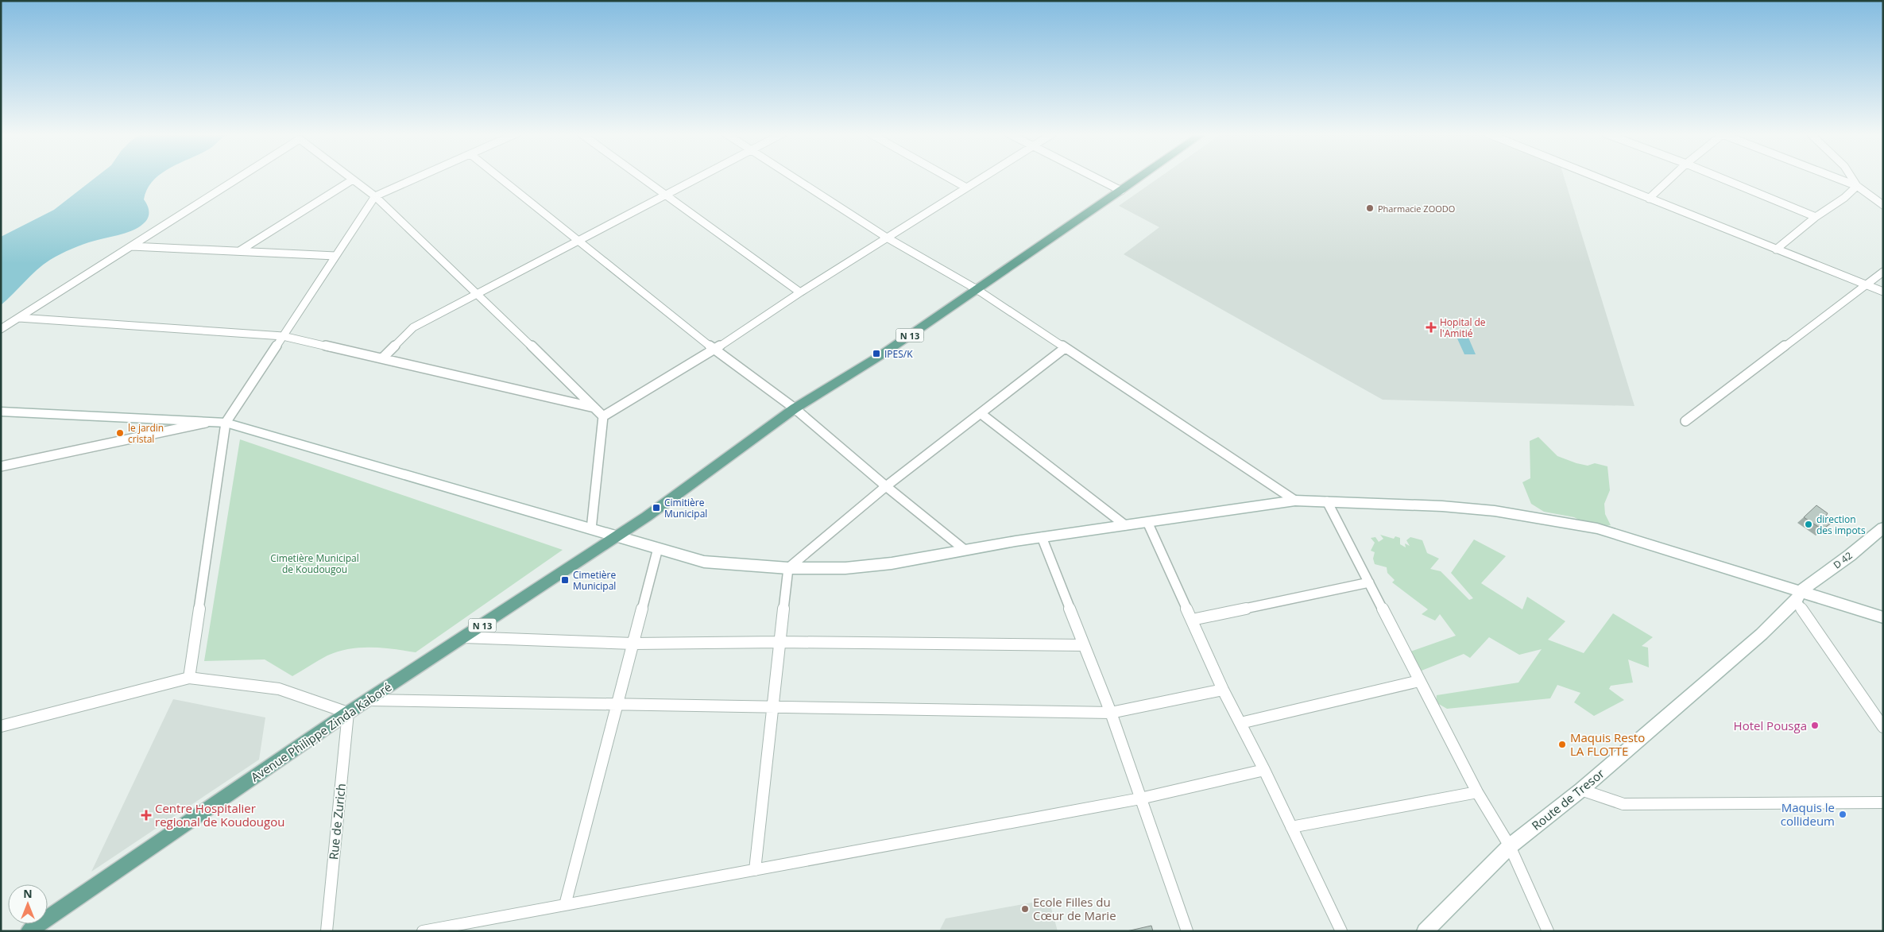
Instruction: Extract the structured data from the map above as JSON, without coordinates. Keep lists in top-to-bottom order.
{
  "streets": {
    "main road": ["N 13", "Avenue Philippe Zinda Kaboré"],
    "street": ["D 42", "Route de Tresor", "Rue de Zurich"]
  },
  "crossings": [
    ["N 13", "Avenue Philippe Zinda Kaboré"],
    ["D 42", "Route de Tresor"],
    ["Avenue Philippe Zinda Kaboré", "Rue de Zurich"]
  ],
  "parks": ["Cimetière Municipal de Koudougou"],
  "places": {
    "other": [
      "Pharmacie ZOODO",
      "le jardin cristal",
      "direction des impots",
      "Hotel Pousga",
      "Maquis Resto LA FLOTTE",
      "Maquis le collideum",
      "Ecole Filles du Cœur de Marie"
    ],
    "health": ["Hopital de l'Amitié", "Centre Hospitalier regional de Koudougou"],
    "transit": ["IPES/K", "Cimitière Municipal", "Cimetière Municipal"]
  },
  "north": "top"
}
